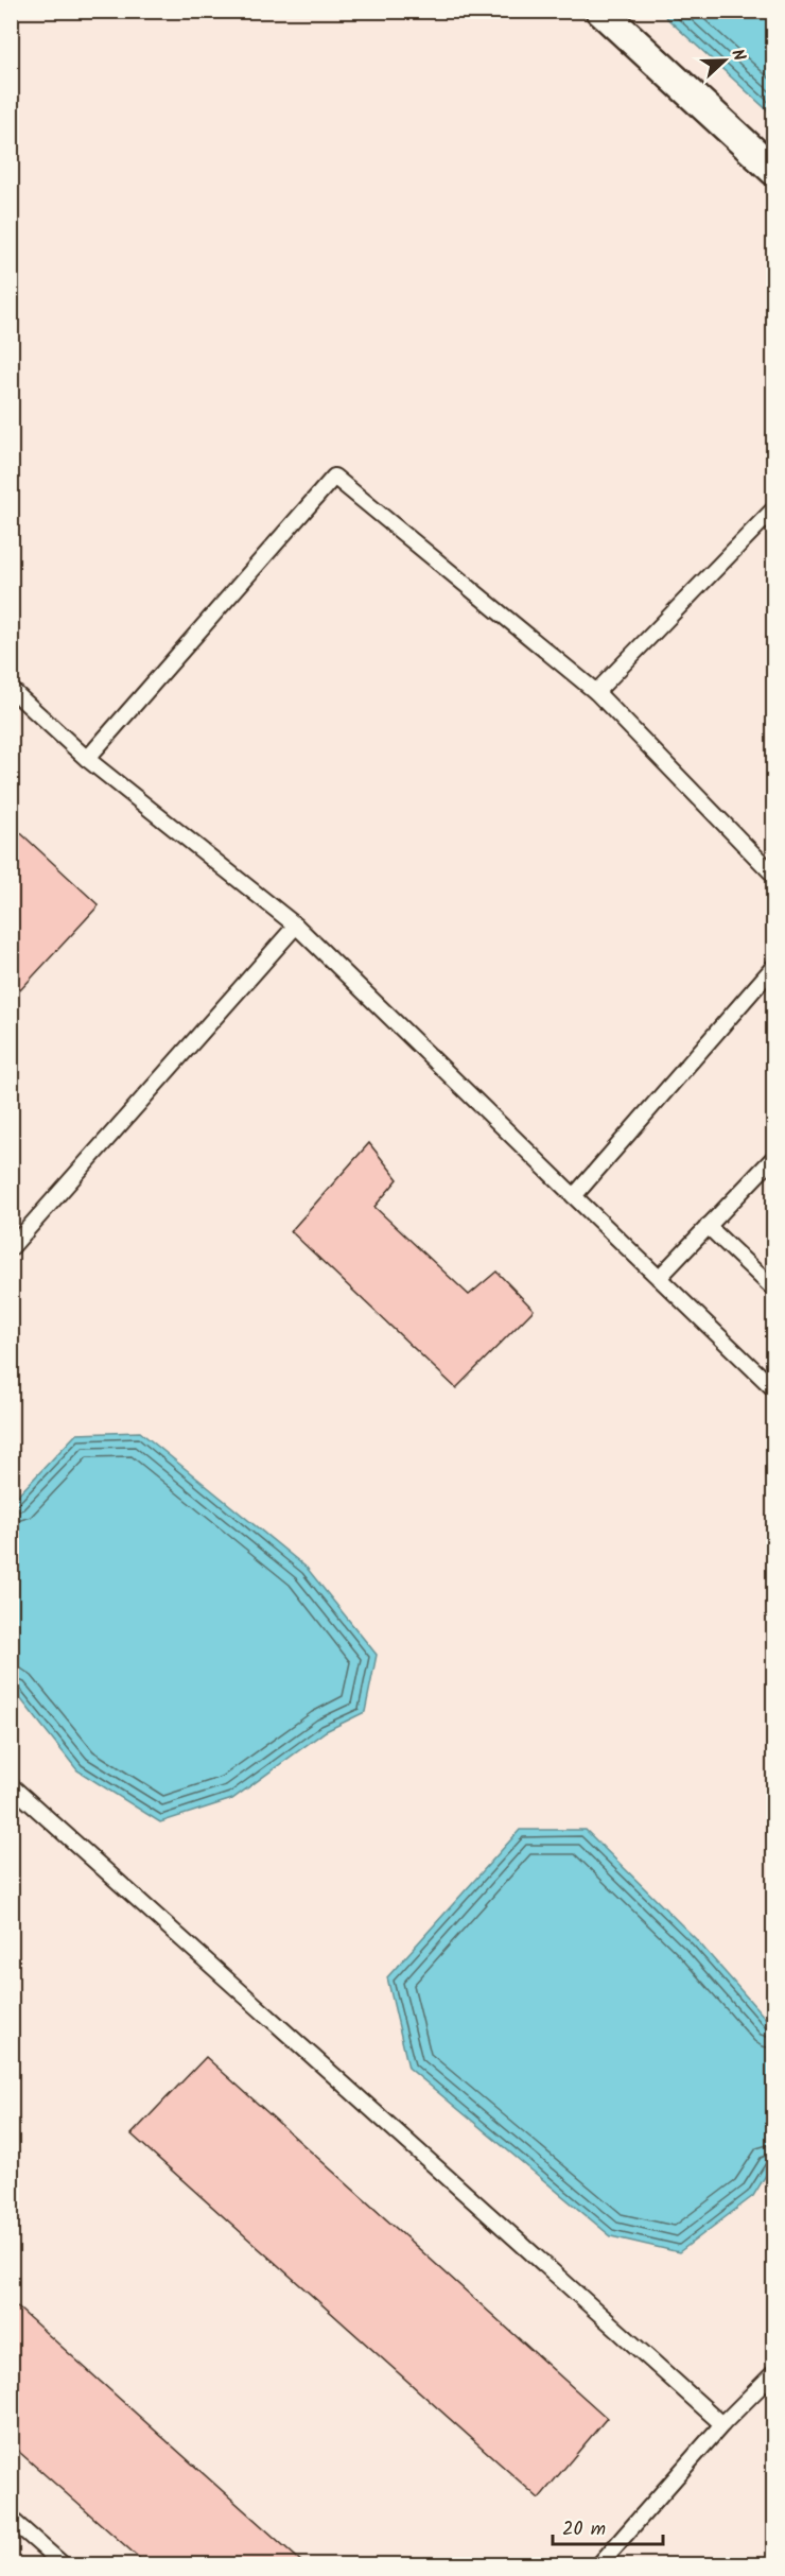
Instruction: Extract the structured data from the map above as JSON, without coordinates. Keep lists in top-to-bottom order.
{
  "scale_bar": "20 m",
  "north": "right"
}
